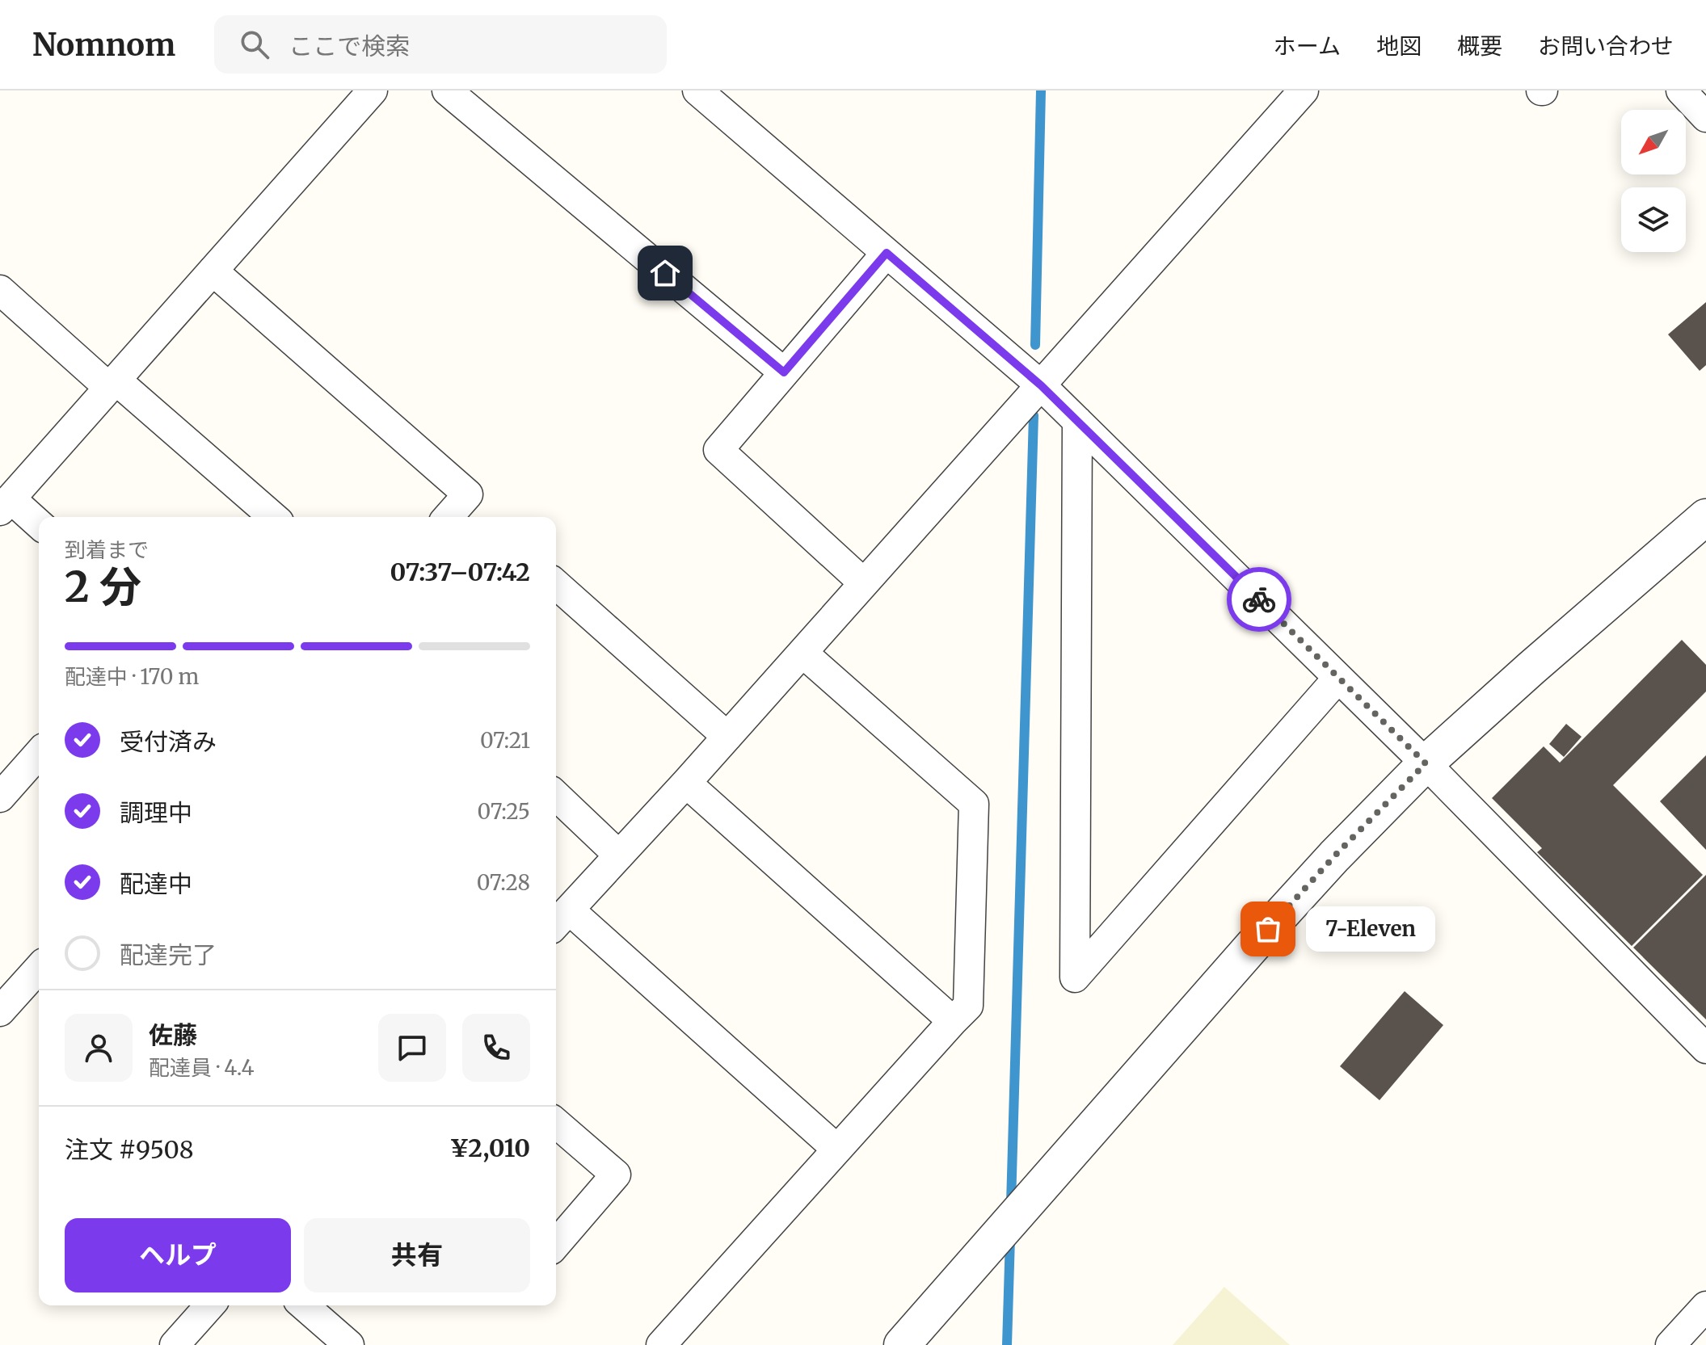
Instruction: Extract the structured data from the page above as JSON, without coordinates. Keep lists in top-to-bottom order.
{
  "places": ["7-Eleven"],
  "north": "bottom left",
  "page": {
    "header": "Nomnom",
    "search": "ここで検索",
    "nav": [
      "ホーム",
      "地図",
      "概要",
      "お問い合わせ"
    ],
    "heading": ["2 分", "到着まで", "07:37–07:42"],
    "panel": [
      "佐藤",
      "配達員 · 4.4",
      "注文 #9508",
      "¥2,010"
    ],
    "bar": "配達中 · 170 m",
    "list": [
      ["受付済み", "07:21"],
      ["調理中", "07:25"],
      ["配達中", "07:28"],
      "配達完了"
    ],
    "bubble": "7-Eleven",
    "buttons": ["ヘルプ", "共有"]
  }
}
